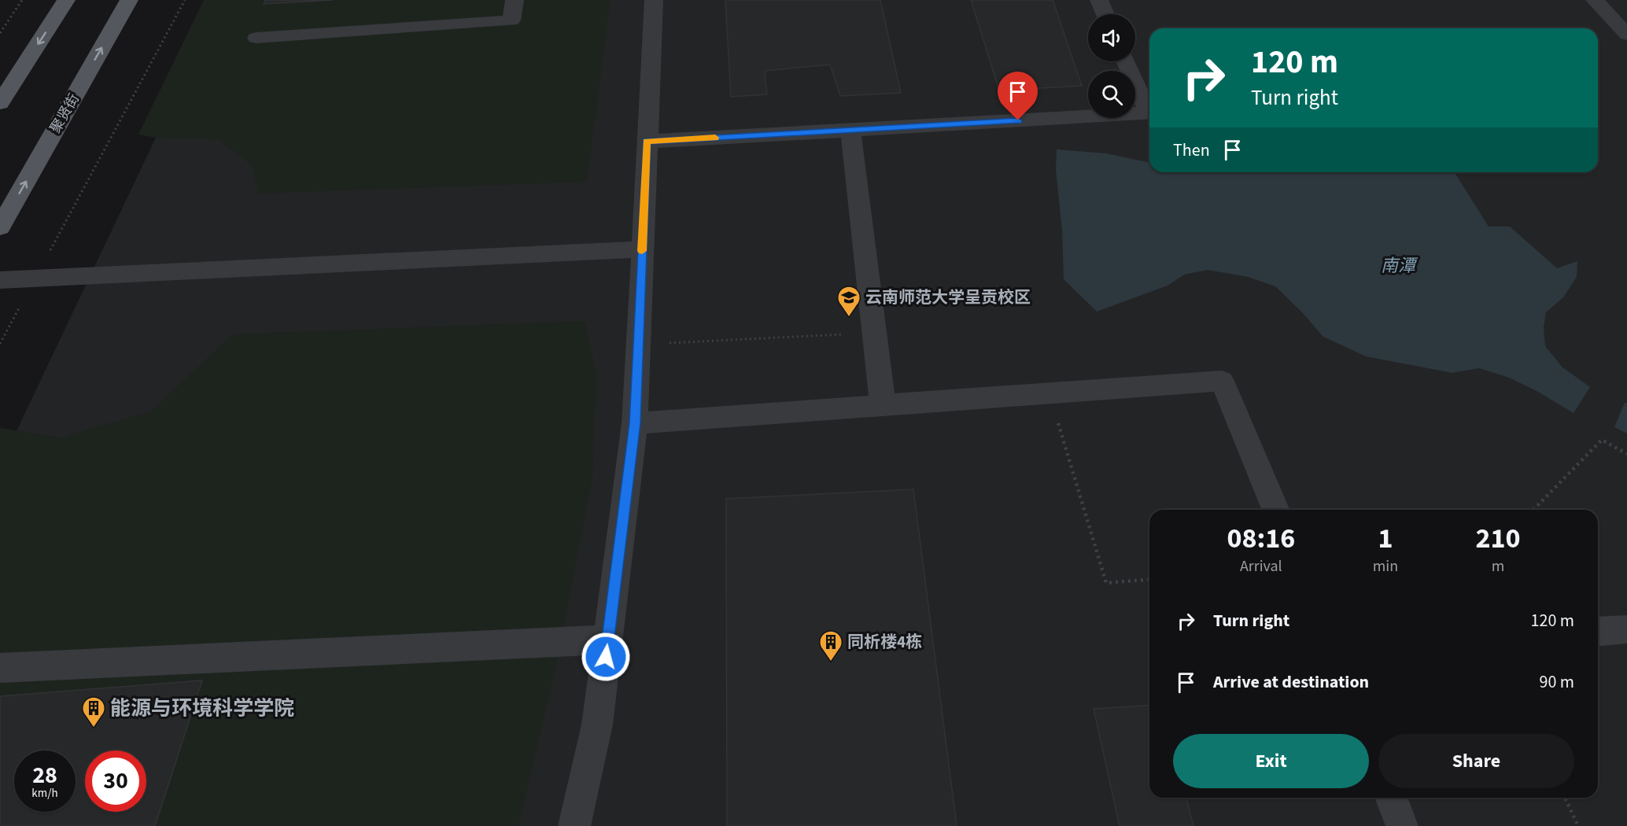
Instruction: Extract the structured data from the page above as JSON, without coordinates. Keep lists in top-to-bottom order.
{
  "streets": {
    "main road": ["聚贤街"]
  },
  "water": ["南潭"],
  "places": {
    "school or university": ["云南师范大学呈贡校区"],
    "building": ["同析楼4栋", "能源与环境科学学院"]
  },
  "page": {
    "turn": ["120 m", "Turn right"],
    "then": "Then",
    "eta": [
      "08:16",
      "Arrival",
      "1",
      "min",
      "210",
      "m"
    ],
    "list": [
      {
        "name": "Turn right",
        "value": "120 m"
      },
      {
        "name": "Arrive at destination",
        "value": "90 m"
      }
    ],
    "buttons": ["Exit", "Share"],
    "speed": "28 km/h",
    "limit": "30"
  }
}
